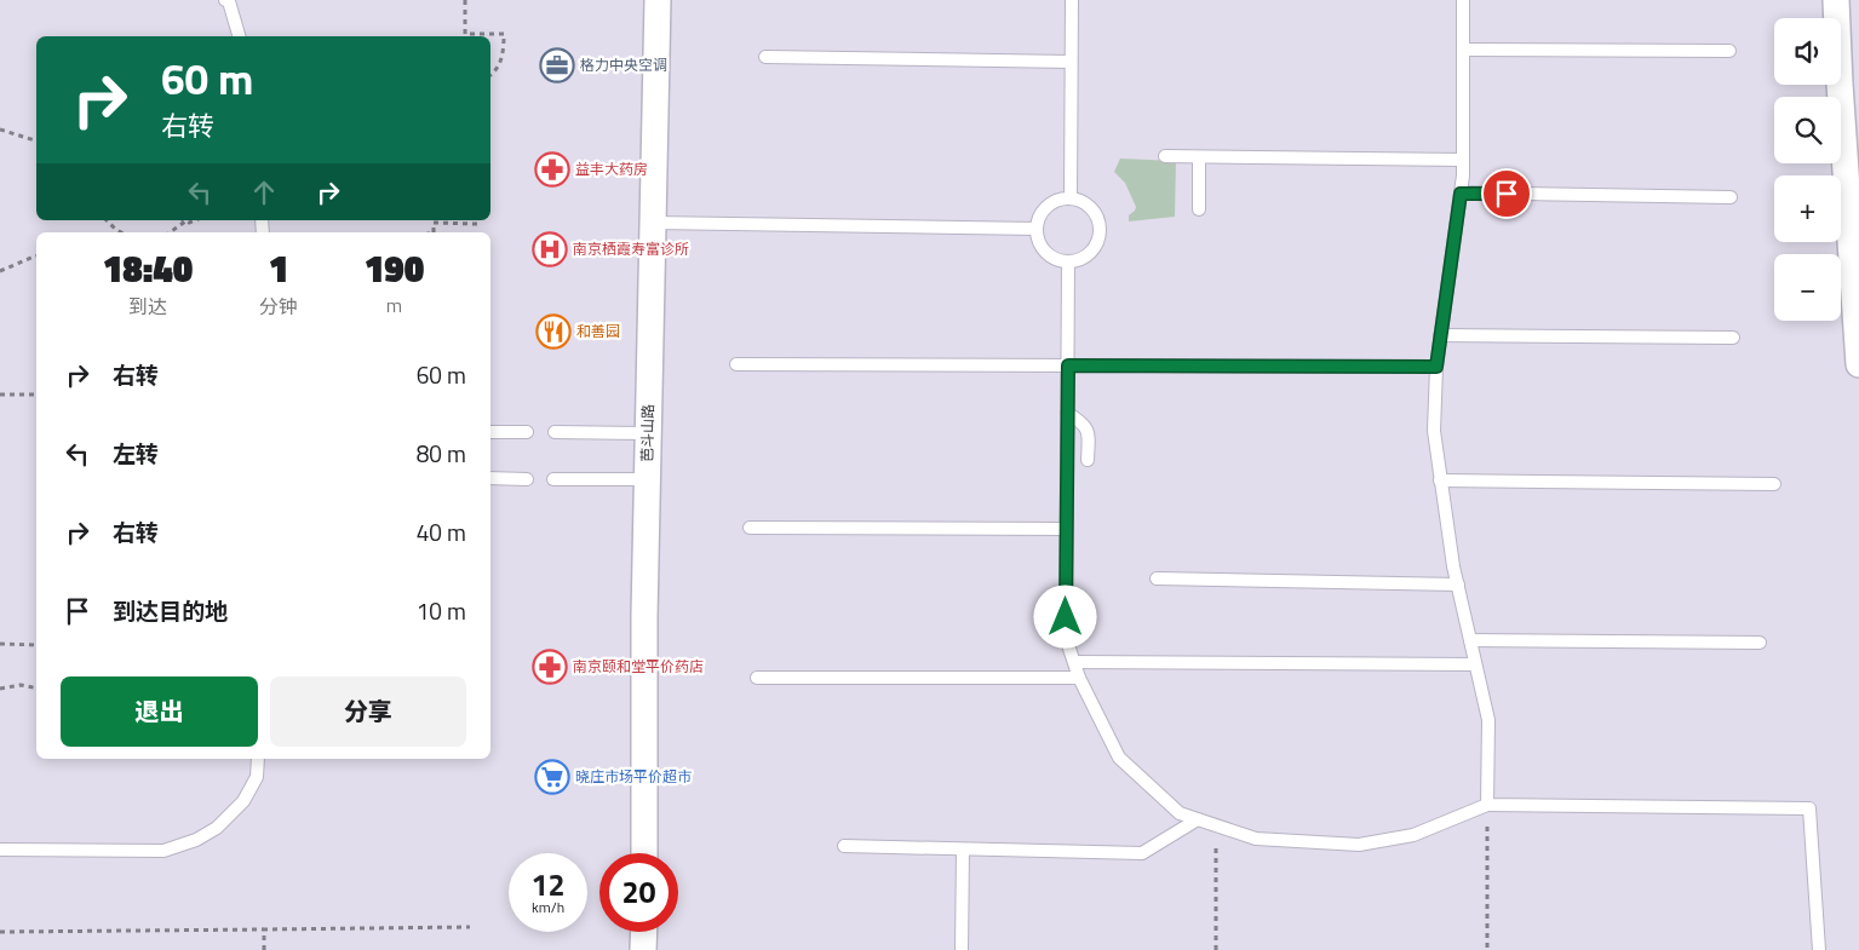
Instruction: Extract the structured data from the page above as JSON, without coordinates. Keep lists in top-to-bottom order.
{
  "streets": {
    "street": ["芭斗山路"]
  },
  "places": {
    "office": ["格力中央空调"],
    "pharmacy": ["益丰大药房", "南京颐和堂平价药店"],
    "hospital": ["南京栖霞寿富诊所"],
    "restaurant": ["和善园"],
    "supermarket": ["晓庄市场平价超市"]
  },
  "page": {
    "map_buttons": ["+", "−"],
    "turn": ["60 m", "右转"],
    "eta": [
      "18:40",
      "到达",
      "1",
      "分钟",
      "190",
      "m"
    ],
    "list": [
      {
        "name": "右转",
        "value": "60 m"
      },
      {
        "name": "左转",
        "value": "80 m"
      },
      {
        "name": "右转",
        "value": "40 m"
      },
      {
        "name": "到达目的地",
        "value": "10 m"
      }
    ],
    "buttons": ["退出", "分享"],
    "speed": "12 km/h",
    "limit": "20"
  }
}
